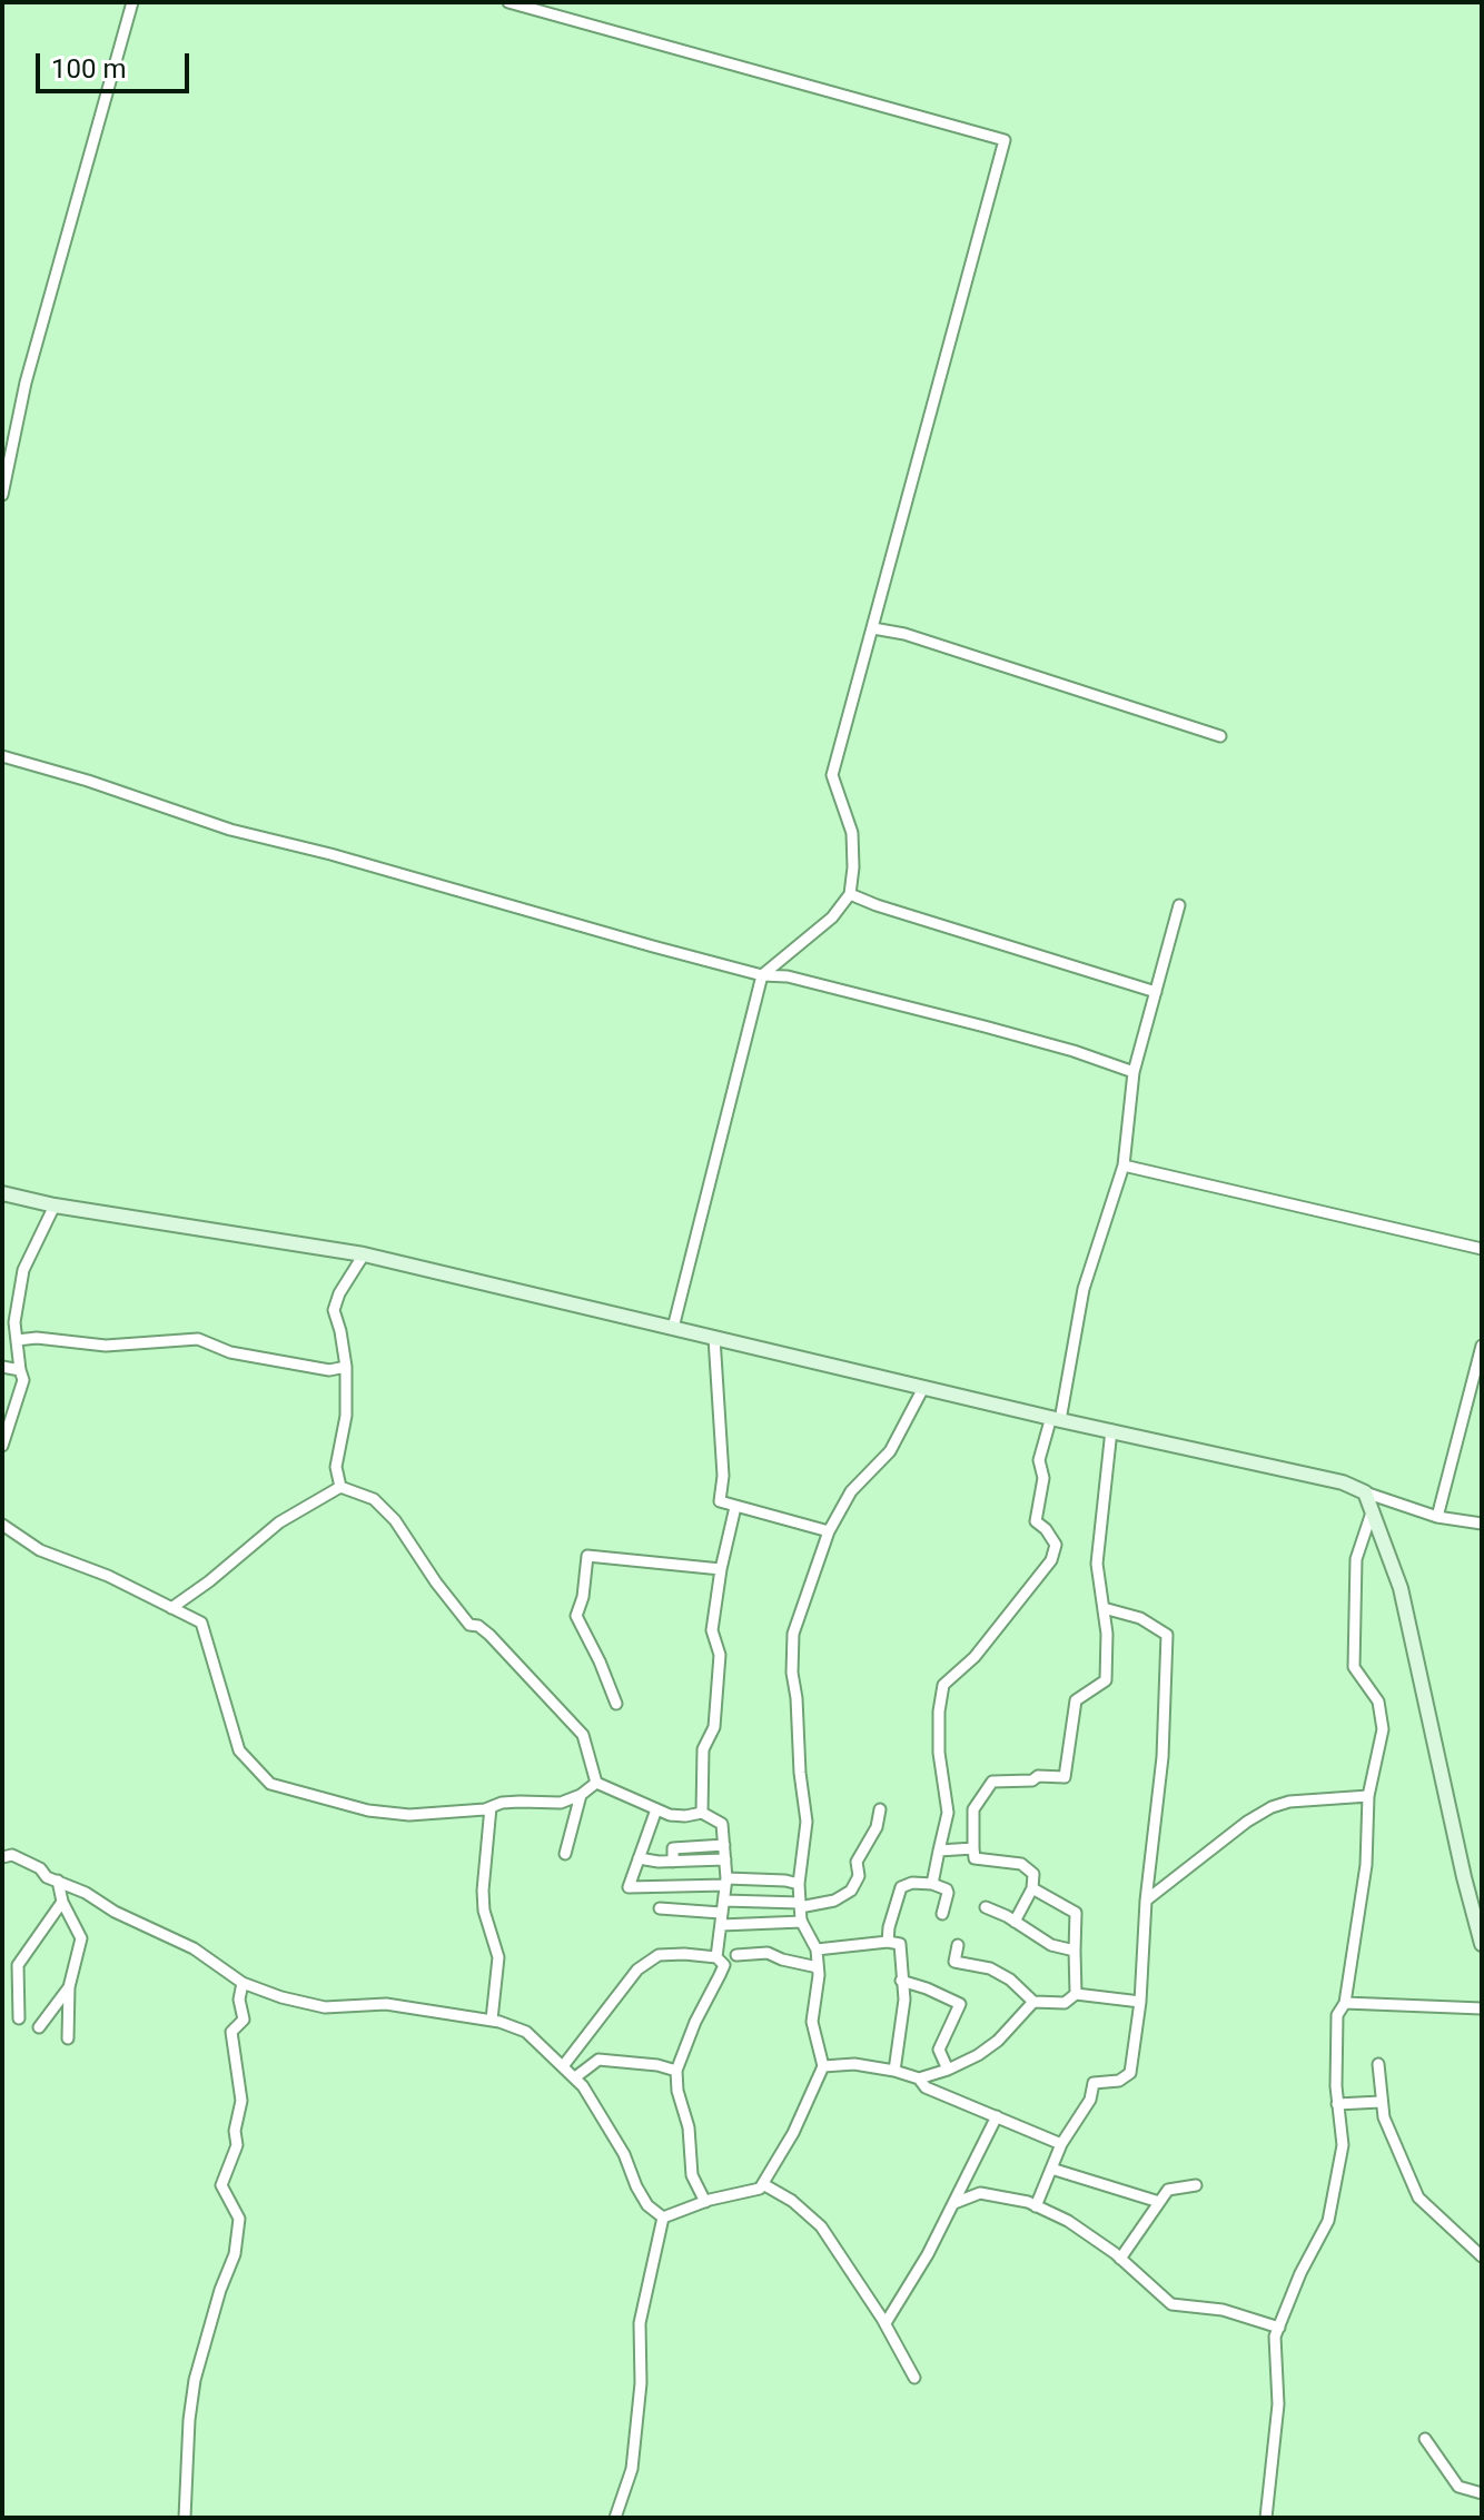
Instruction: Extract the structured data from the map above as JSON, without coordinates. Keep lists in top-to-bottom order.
{
  "scale_bar": "100 m"
}
